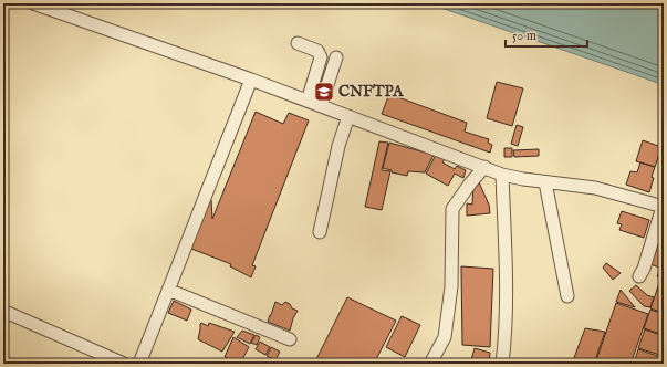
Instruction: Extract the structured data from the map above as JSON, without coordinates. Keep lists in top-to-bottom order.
{
  "places": {
    "school or university": ["CNFTPA"]
  },
  "scale_bar": "50 m"
}
